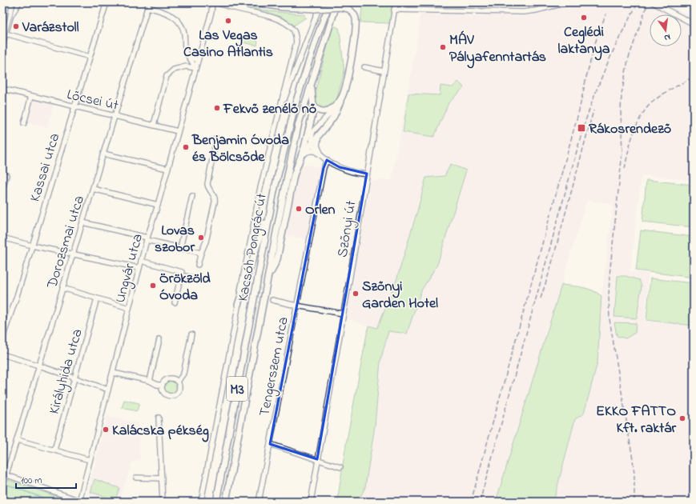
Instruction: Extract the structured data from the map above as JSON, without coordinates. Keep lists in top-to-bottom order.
{
  "streets": {
    "main road": ["Kacsóh Pongrác út", "M3"],
    "street": [
      "Lőcsei út",
      "Kassai utca",
      "Szőnyi út",
      "Dorozsmai utca",
      "Ungvár utca",
      "Tengerszem utca",
      "Királyhida utca"
    ]
  },
  "crossings": [
    ["Lőcsei út", "Kassai utca"],
    ["Lőcsei út", "Dorozsmai utca"],
    ["Lőcsei út", "Ungvár utca"]
  ],
  "places": {
    "other": [
      "Ceglédi laktanya",
      "Las Vegas Casino Atlantis",
      "Varázstoll",
      "MÁV Pályafenntartás",
      "Fekvő zenélő nő",
      "Benjamin Óvoda és Bölcsőde",
      "Orlen",
      "Lovas szobor",
      "Örökzöld Óvoda",
      "Szőnyi Garden Hotel",
      "EKKO FATTO Kft. raktár",
      "Kalácska pékség"
    ],
    "transit": ["Rákosrendező"]
  },
  "scale_bar": "100 m",
  "north": "bottom"
}
